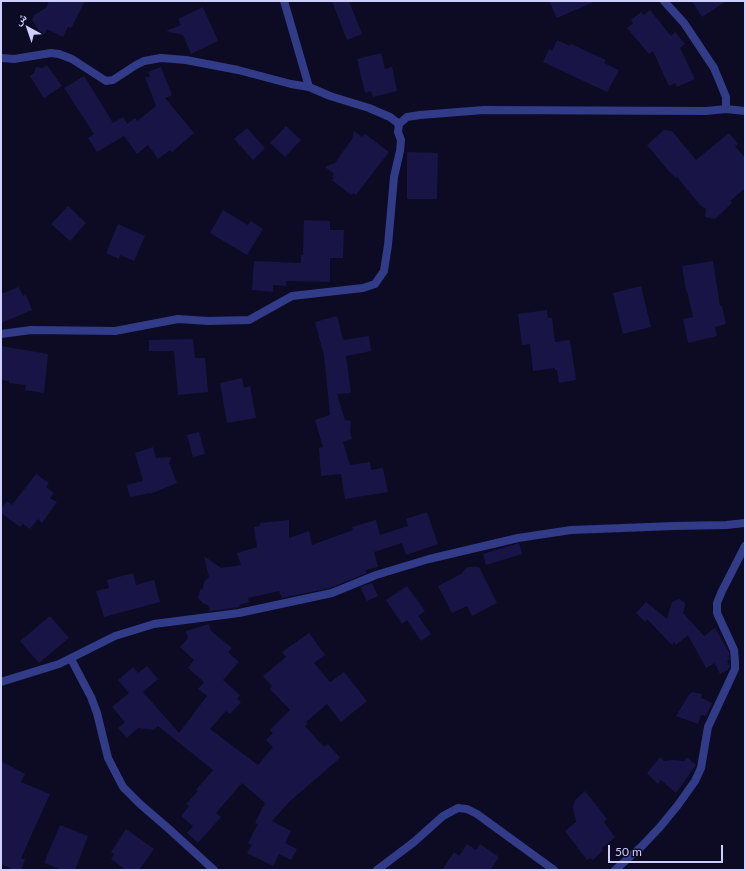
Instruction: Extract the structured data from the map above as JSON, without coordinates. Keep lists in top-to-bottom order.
{
  "scale_bar": "50 m",
  "north": "top left"
}
